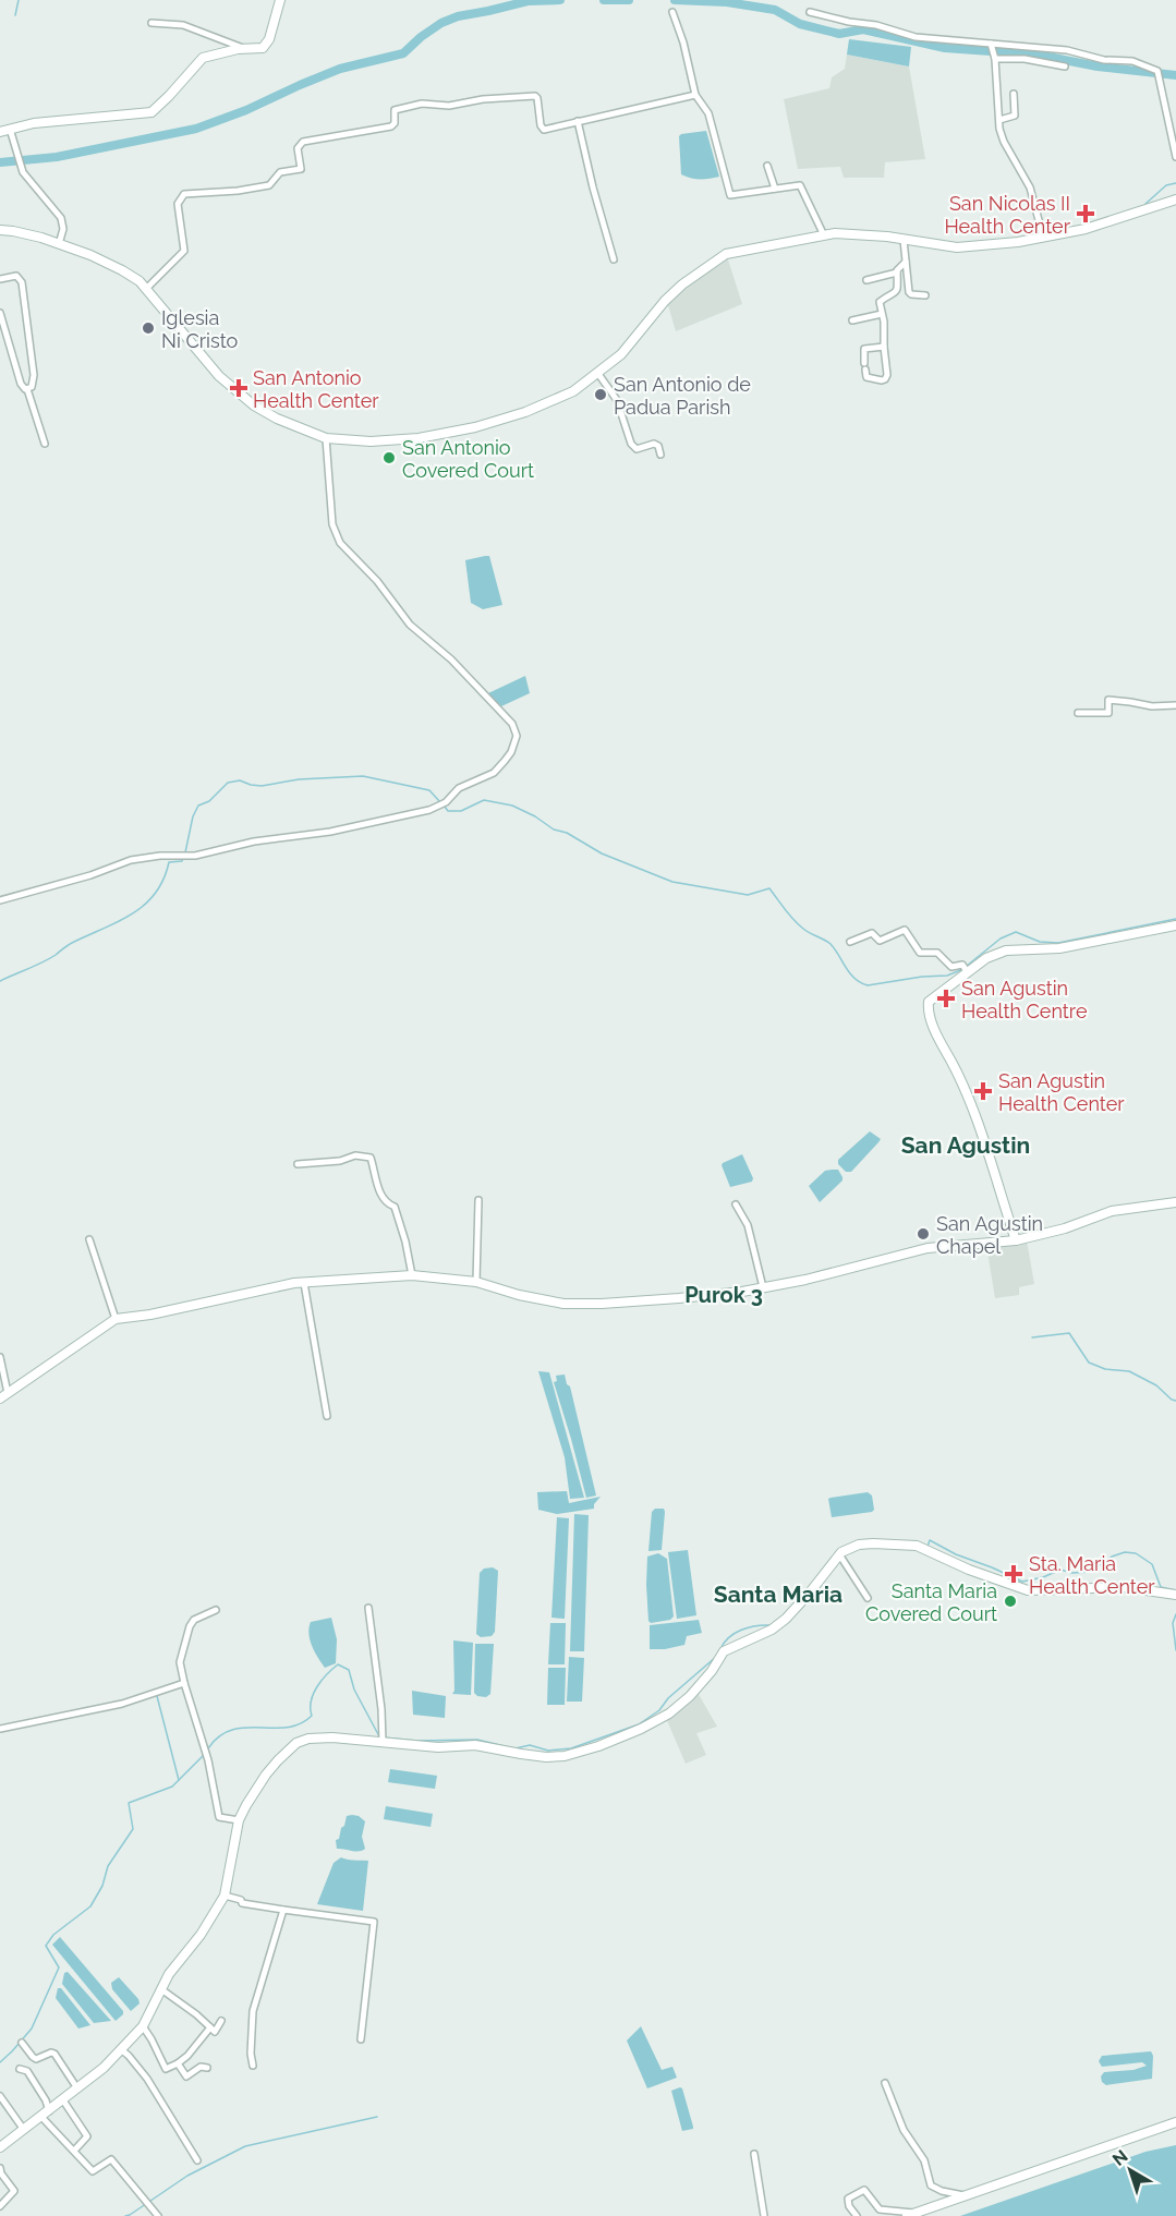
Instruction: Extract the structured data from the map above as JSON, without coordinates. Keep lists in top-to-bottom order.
{
  "districts": ["San Agustin", "Purok 3", "Santa Maria"],
  "places": {
    "health": [
      "San Nicolas II Health Center",
      "San Antonio Health Center",
      "San Agustin Health Centre",
      "San Agustin Health Center",
      "Sta. Maria Health Center"
    ],
    "other": [
      "Iglesia Ni Cristo",
      "San Antonio de Padua Parish",
      "San Antonio Covered Court",
      "San Agustin Chapel",
      "Santa Maria Covered Court"
    ]
  },
  "north": "top left"
}
